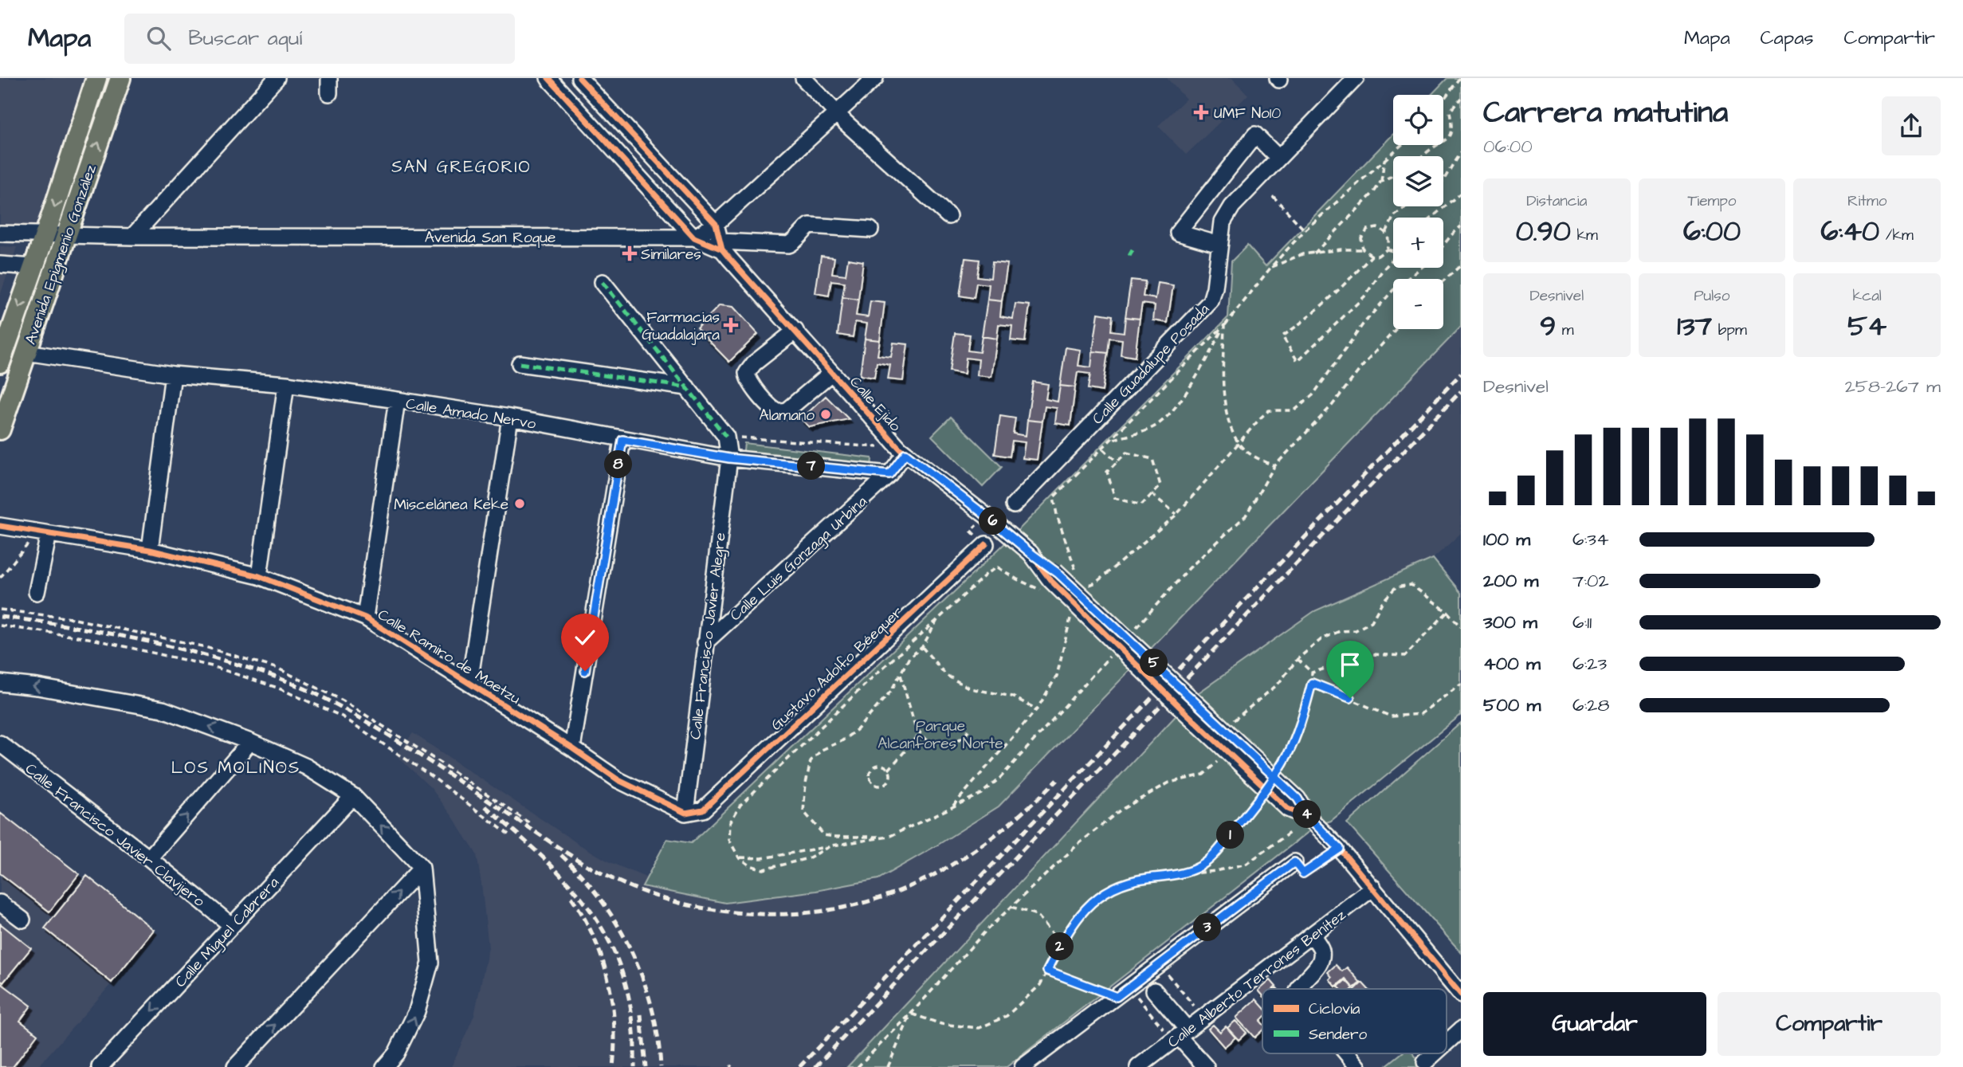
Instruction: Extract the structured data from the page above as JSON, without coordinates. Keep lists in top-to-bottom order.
{
  "streets": {
    "main road": ["Avenida Epigmenio González"],
    "street": [
      "Avenida San Roque",
      "Calle Guadalupe Posada",
      "Calle Ejido",
      "Calle Amado Nervo",
      "Calle Luis Gonzaga Urbina",
      "Calle Francisco Javier Alegre",
      "Calle Ramiro de Maetzu",
      "Gustavo Adolfo Béequer",
      "Calle Francisco Javier Clavijero",
      "Calle Miguel Cabrera",
      "Calle Alberto Terrones Benítez"
    ]
  },
  "crossings": [
    ["Avenida San Roque", "Avenida Epigmenio González"],
    ["Avenida San Roque", "Calle Ejido"],
    ["Avenida Epigmenio González", "Calle Amado Nervo"],
    ["Calle Ejido", "Calle Alberto Terrones Benítez"],
    ["Calle Amado Nervo", "Calle Luis Gonzaga Urbina"],
    ["Calle Amado Nervo", "Calle Francisco Javier Alegre"],
    ["Calle Luis Gonzaga Urbina", "Calle Francisco Javier Alegre"],
    ["Calle Francisco Javier Alegre", "Calle Ramiro de Maetzu"],
    ["Calle Francisco Javier Alegre", "Gustavo Adolfo Béequer"],
    ["Calle Ramiro de Maetzu", "Gustavo Adolfo Béequer"],
    ["Calle Francisco Javier Clavijero", "Calle Miguel Cabrera"]
  ],
  "districts": ["SAN GREGORIO", "LOS MOLINOS"],
  "parks": ["Parque Alcanfores Norte"],
  "places": {
    "health": ["UMF No10", "Similares", "Farmacias Guadalajara"],
    "other": ["Alamano", "Miscelánea Keke"]
  },
  "legend": ["Ciclovía", "Sendero"],
  "page": {
    "header": "Mapa",
    "search": "Buscar aquí",
    "nav": ["Mapa", "Capas", "Compartir"],
    "heading": ["Carrera matutina", "06:00"],
    "map_buttons": ["+", "−"],
    "stats": [
      ["Distancia", "0.90 km"],
      ["Tiempo", "6:00"],
      ["Ritmo", "6:40 /km"],
      ["Desnivel", "9 m"],
      ["Pulso", "137 bpm"],
      ["kcal", "54"]
    ],
    "chart": ["Desnivel", "258–267 m"],
    "pins": [
      "8",
      "7",
      "6",
      "5",
      "4",
      "1",
      "3",
      "2"
    ],
    "list": [
      {
        "name": "100 m",
        "note": "6:34"
      },
      {
        "name": "200 m",
        "note": "7:02"
      },
      {
        "name": "300 m",
        "note": "6:11"
      },
      {
        "name": "400 m",
        "note": "6:23"
      },
      {
        "name": "500 m",
        "note": "6:28"
      }
    ],
    "buttons": ["Guardar", "Compartir"]
  }
}
